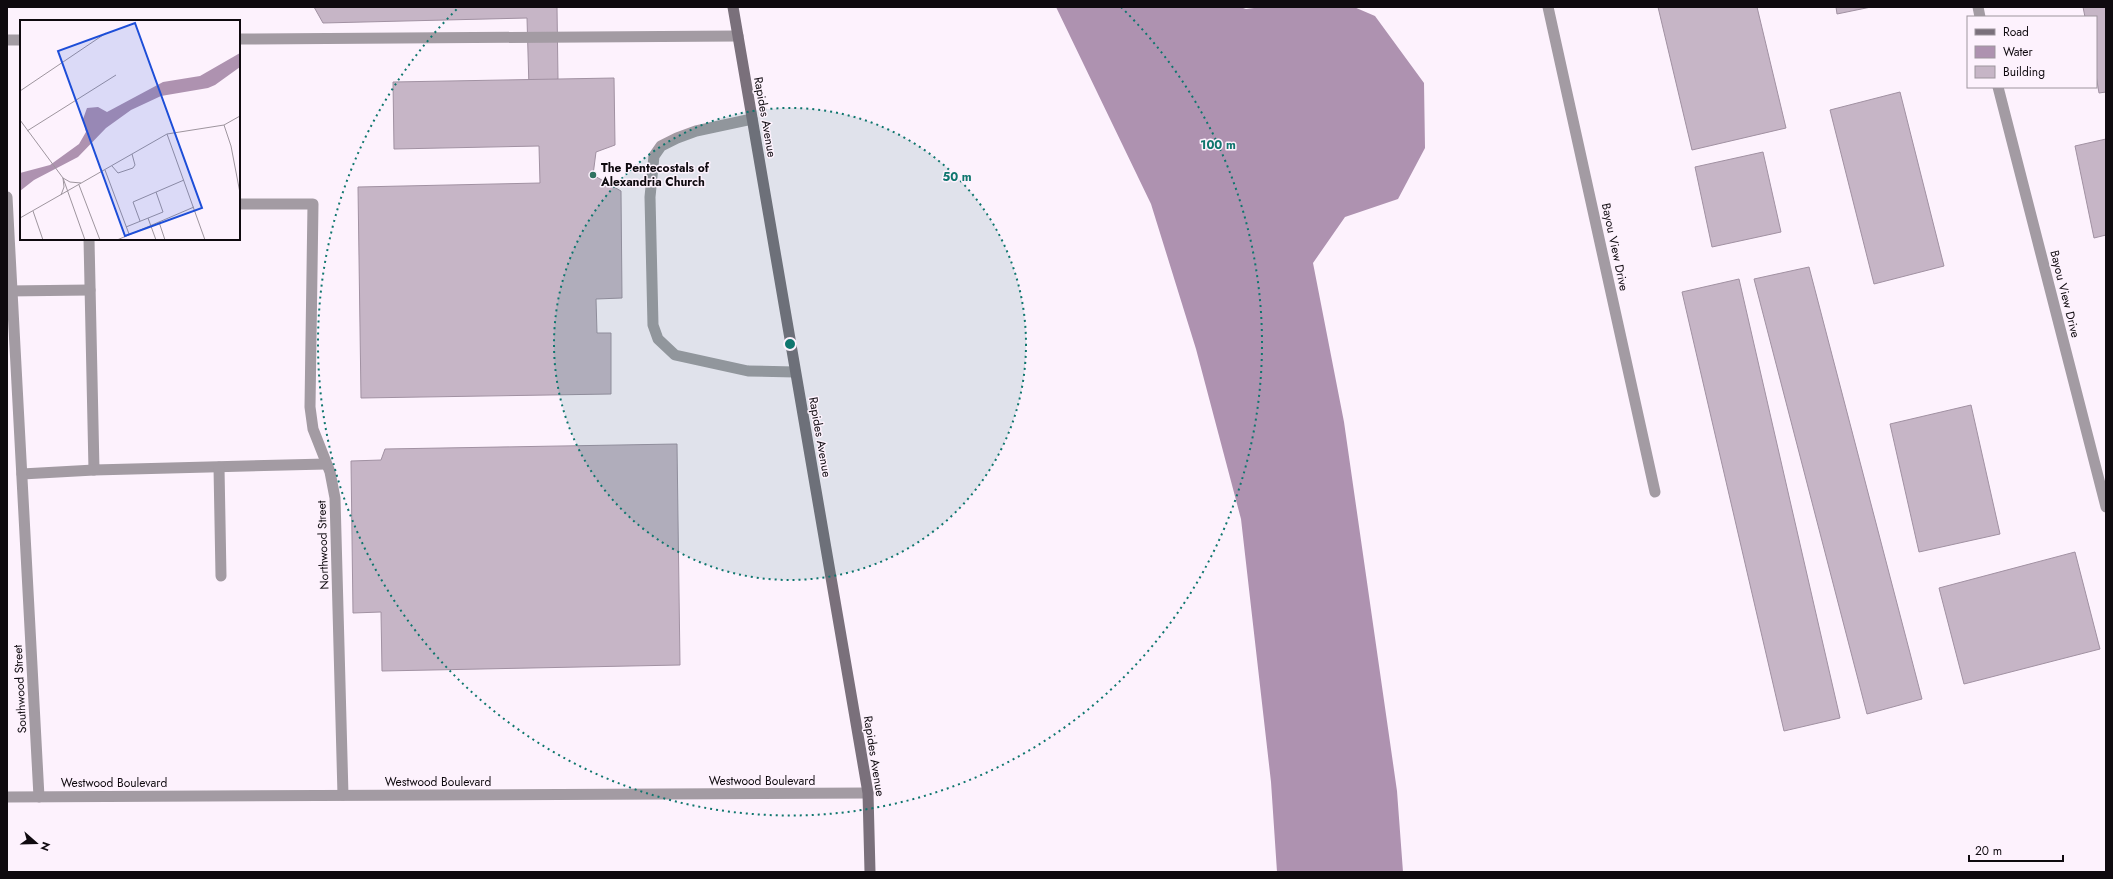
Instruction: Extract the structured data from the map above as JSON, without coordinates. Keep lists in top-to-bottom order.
{
  "streets": {
    "main road": ["Rapides Avenue"],
    "street": [
      "Bayou View Drive",
      "Northwood Street",
      "Southwood Street",
      "Westwood Boulevard"
    ]
  },
  "crossings": [
    ["Rapides Avenue", "Westwood Boulevard"],
    ["Northwood Street", "Westwood Boulevard"],
    ["Southwood Street", "Westwood Boulevard"]
  ],
  "places": ["The Pentecostals of Alexandria Church"],
  "legend": ["Road", "Water", "Building"],
  "scale_bar": "20 m",
  "north": "right",
  "rings": ["100 m", "50 m"]
}
